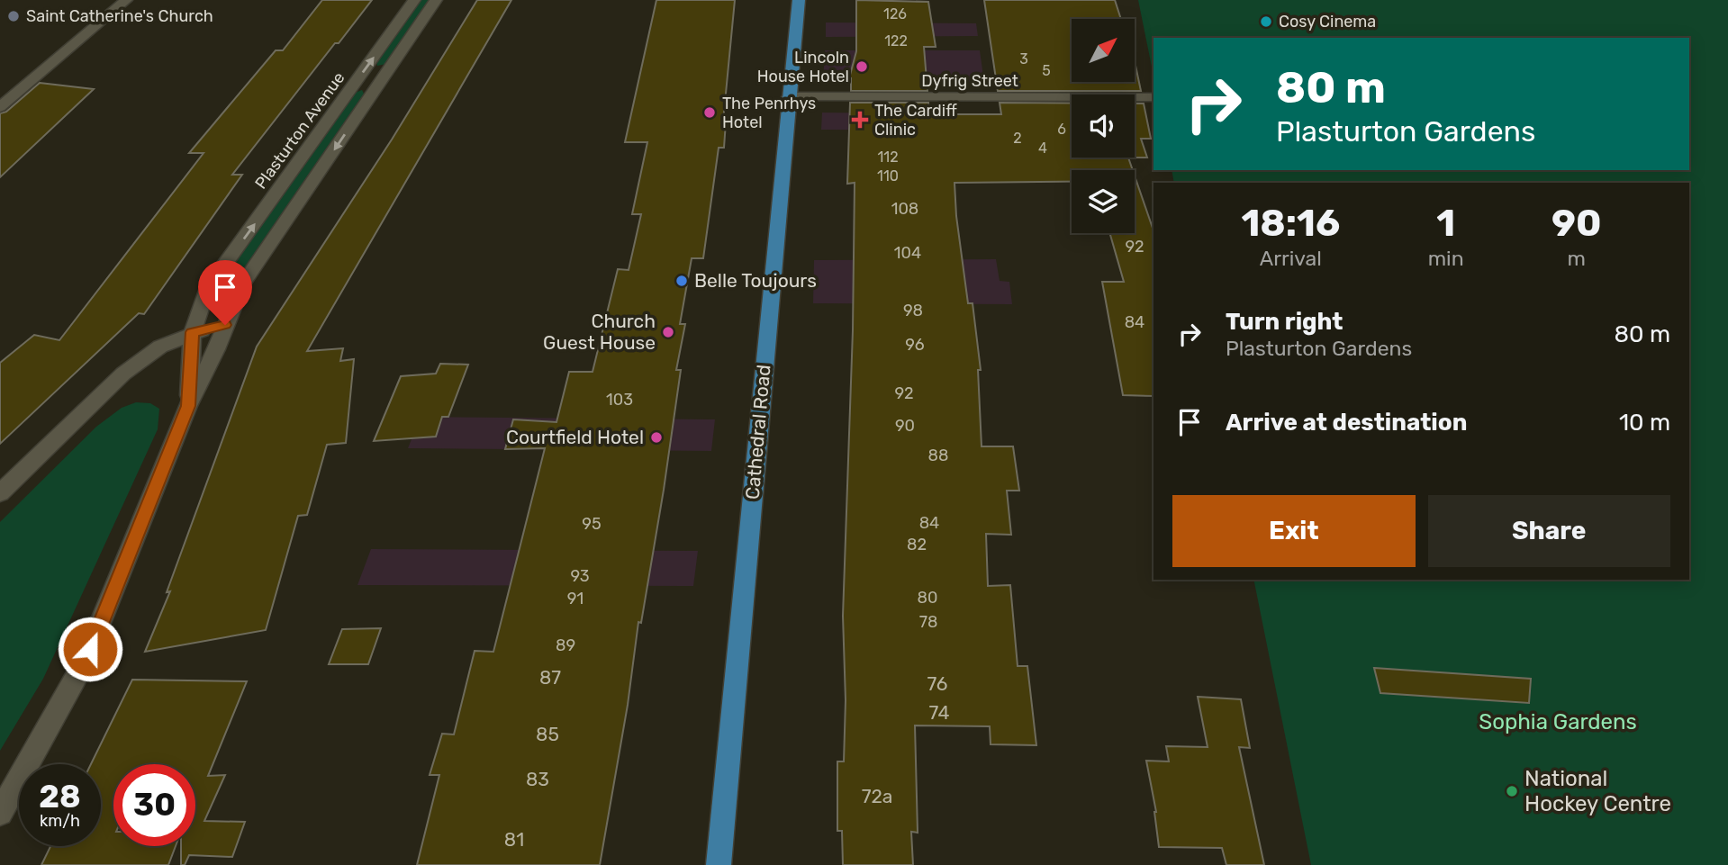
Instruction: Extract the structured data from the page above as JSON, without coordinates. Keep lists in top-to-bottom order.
{
  "streets": {
    "main road": ["Cathedral Road"],
    "street": ["Dyfrig Street", "Plasturton Avenue"]
  },
  "crossings": [
    ["Dyfrig Street", "Cathedral Road"]
  ],
  "parks": ["Sophia Gardens"],
  "places": {
    "other": [
      "Saint Catherine's Church",
      "Cosy Cinema",
      "Lincoln House Hotel",
      "The Penrhys Hotel",
      "Belle Toujours",
      "Church Guest House",
      "Courtfield Hotel",
      "National Hockey Centre"
    ],
    "health": ["The Cardiff Clinic"]
  },
  "house_numbers": [
    "126",
    "122",
    "3",
    "5",
    "6",
    "2",
    "4",
    "112",
    "110",
    "108",
    "92",
    "104",
    "98",
    "84",
    "96",
    "92",
    "103",
    "90",
    "88",
    "84",
    "95",
    "82",
    "93",
    "80",
    "91",
    "78",
    "89",
    "87",
    "76",
    "74",
    "85",
    "83",
    "72a",
    "81"
  ],
  "north": "top right",
  "page": {
    "turn": ["80 m", "Plasturton Gardens"],
    "eta": [
      "18:16",
      "Arrival",
      "1",
      "min",
      "90",
      "m"
    ],
    "list": [
      {
        "name": "Turn right",
        "note": "Plasturton Gardens",
        "value": "80 m"
      },
      {
        "name": "Arrive at destination",
        "value": "10 m"
      }
    ],
    "buttons": ["Exit", "Share"],
    "speed": "28 km/h",
    "limit": "30"
  }
}
